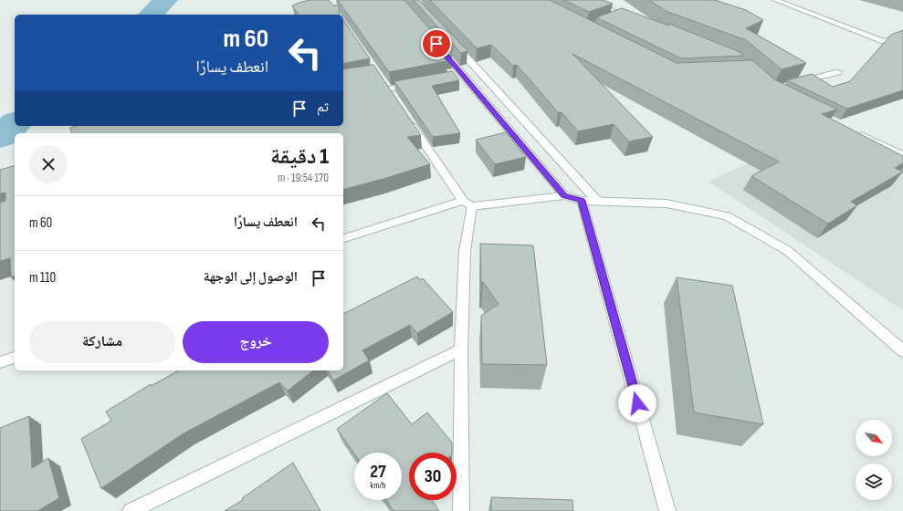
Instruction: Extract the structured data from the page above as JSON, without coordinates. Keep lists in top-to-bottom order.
{
  "north": "bottom right",
  "page": {
    "turn": ["60 m", "انعطف يسارًا"],
    "then": "ثم",
    "heading": ["1 دقيقة", "170 m · 19:54"],
    "list": [
      {
        "name": "انعطف يسارًا",
        "value": "60 m"
      },
      {
        "name": "الوصول إلى الوجهة",
        "value": "110 m"
      }
    ],
    "buttons": ["خروج", "مشاركة"],
    "speed": "27 km/h",
    "limit": "30"
  }
}
